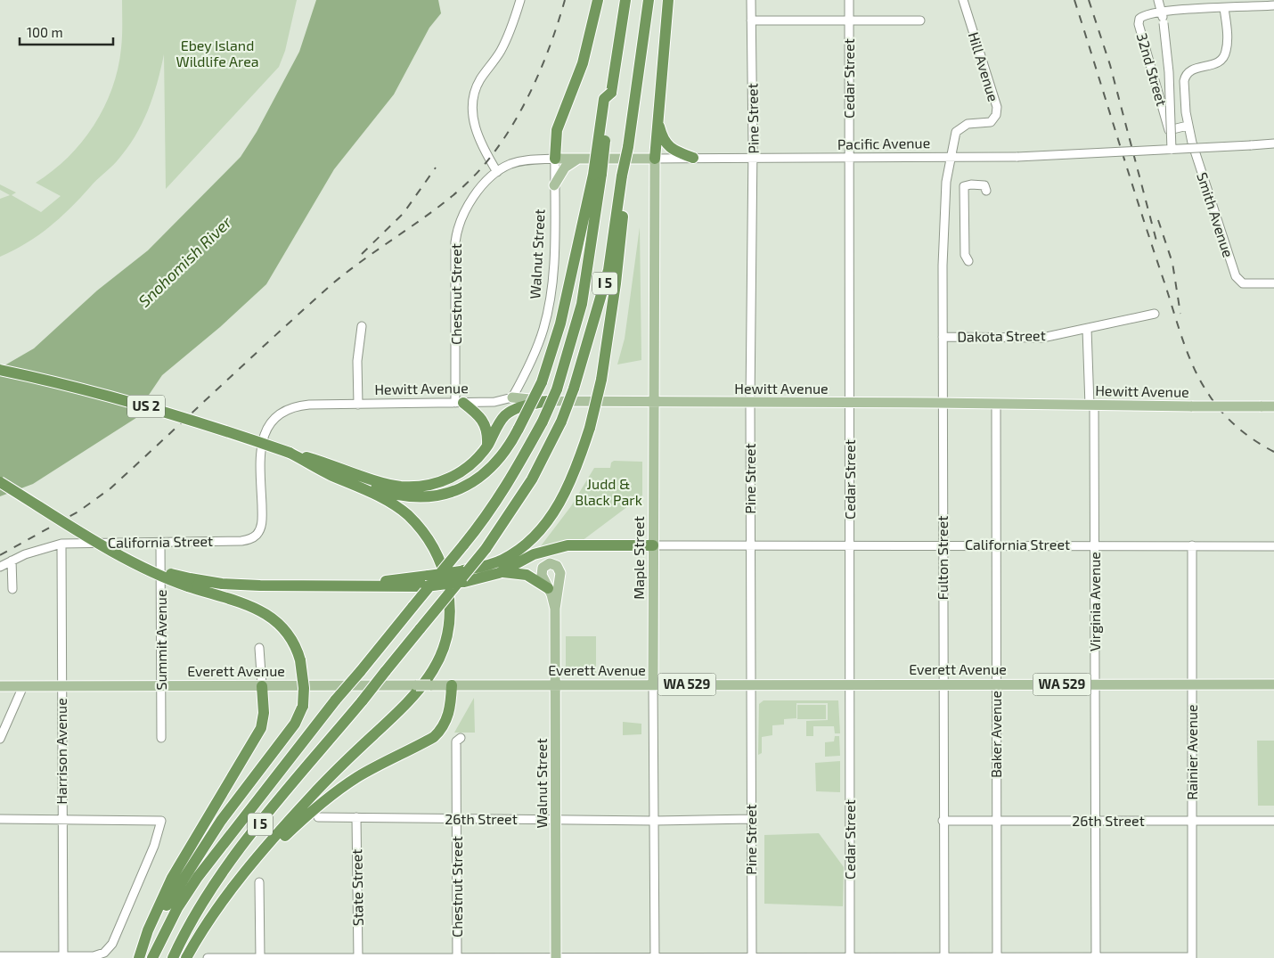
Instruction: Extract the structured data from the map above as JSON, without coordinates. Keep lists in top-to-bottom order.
{
  "streets": {
    "highway": ["I 5", "US 2"],
    "main road": [
      "Pacific Avenue",
      "Walnut Street",
      "Hewitt Avenue",
      "Maple Street",
      "Everett Avenue",
      "WA 529"
    ],
    "street": [
      "Hill Avenue",
      "32nd Street",
      "Cedar Street",
      "Pine Street",
      "Smith Avenue",
      "Chestnut Street",
      "Dakota Street",
      "California Street",
      "Fulton Street",
      "Virginia Avenue",
      "Summit Avenue",
      "Baker Avenue",
      "Harrison Avenue",
      "Rainier Avenue",
      "26th Street",
      "State Street"
    ]
  },
  "crossings": [
    ["Hill Avenue", "Pacific Avenue"],
    ["Hill Avenue", "Fulton Street"],
    ["32nd Street", "Smith Avenue"],
    ["Cedar Street", "Pacific Avenue"],
    ["Cedar Street", "Hewitt Avenue"],
    ["Cedar Street", "California Street"],
    ["Cedar Street", "Everett Avenue"],
    ["Pine Street", "Pacific Avenue"],
    ["Pine Street", "Hewitt Avenue"],
    ["Pine Street", "California Street"],
    ["Pine Street", "Everett Avenue"],
    ["Pine Street", "26th Street"],
    ["Pacific Avenue", "Walnut Street"],
    ["Pacific Avenue", "Chestnut Street"],
    ["Pacific Avenue", "Maple Street"],
    ["Pacific Avenue", "Fulton Street"],
    ["Walnut Street", "Hewitt Avenue"],
    ["Walnut Street", "Everett Avenue"],
    ["Walnut Street", "26th Street"],
    ["Chestnut Street", "Hewitt Avenue"],
    ["Chestnut Street", "26th Street"],
    ["Dakota Street", "Fulton Street"],
    ["Hewitt Avenue", "California Street"],
    ["Hewitt Avenue", "Maple Street"],
    ["Hewitt Avenue", "Fulton Street"],
    ["Hewitt Avenue", "Virginia Avenue"],
    ["Hewitt Avenue", "Baker Avenue"],
    ["California Street", "Maple Street"],
    ["California Street", "Fulton Street"],
    ["California Street", "Virginia Avenue"],
    ["California Street", "Summit Avenue"],
    ["California Street", "Baker Avenue"],
    ["California Street", "Harrison Avenue"],
    ["California Street", "Rainier Avenue"],
    ["Maple Street", "Everett Avenue"],
    ["Maple Street", "26th Street"],
    ["Fulton Street", "Everett Avenue"],
    ["Fulton Street", "26th Street"],
    ["Virginia Avenue", "Everett Avenue"],
    ["Virginia Avenue", "26th Street"],
    ["Summit Avenue", "Everett Avenue"],
    ["Everett Avenue", "Baker Avenue"],
    ["Everett Avenue", "Harrison Avenue"],
    ["Everett Avenue", "Rainier Avenue"],
    ["Baker Avenue", "26th Street"],
    ["Rainier Avenue", "26th Street"],
    ["26th Street", "State Street"]
  ],
  "water": ["Snohomish River"],
  "parks": ["Ebey Island Wildlife Area", "Judd & Black Park"],
  "scale_bar": "100 m"
}
